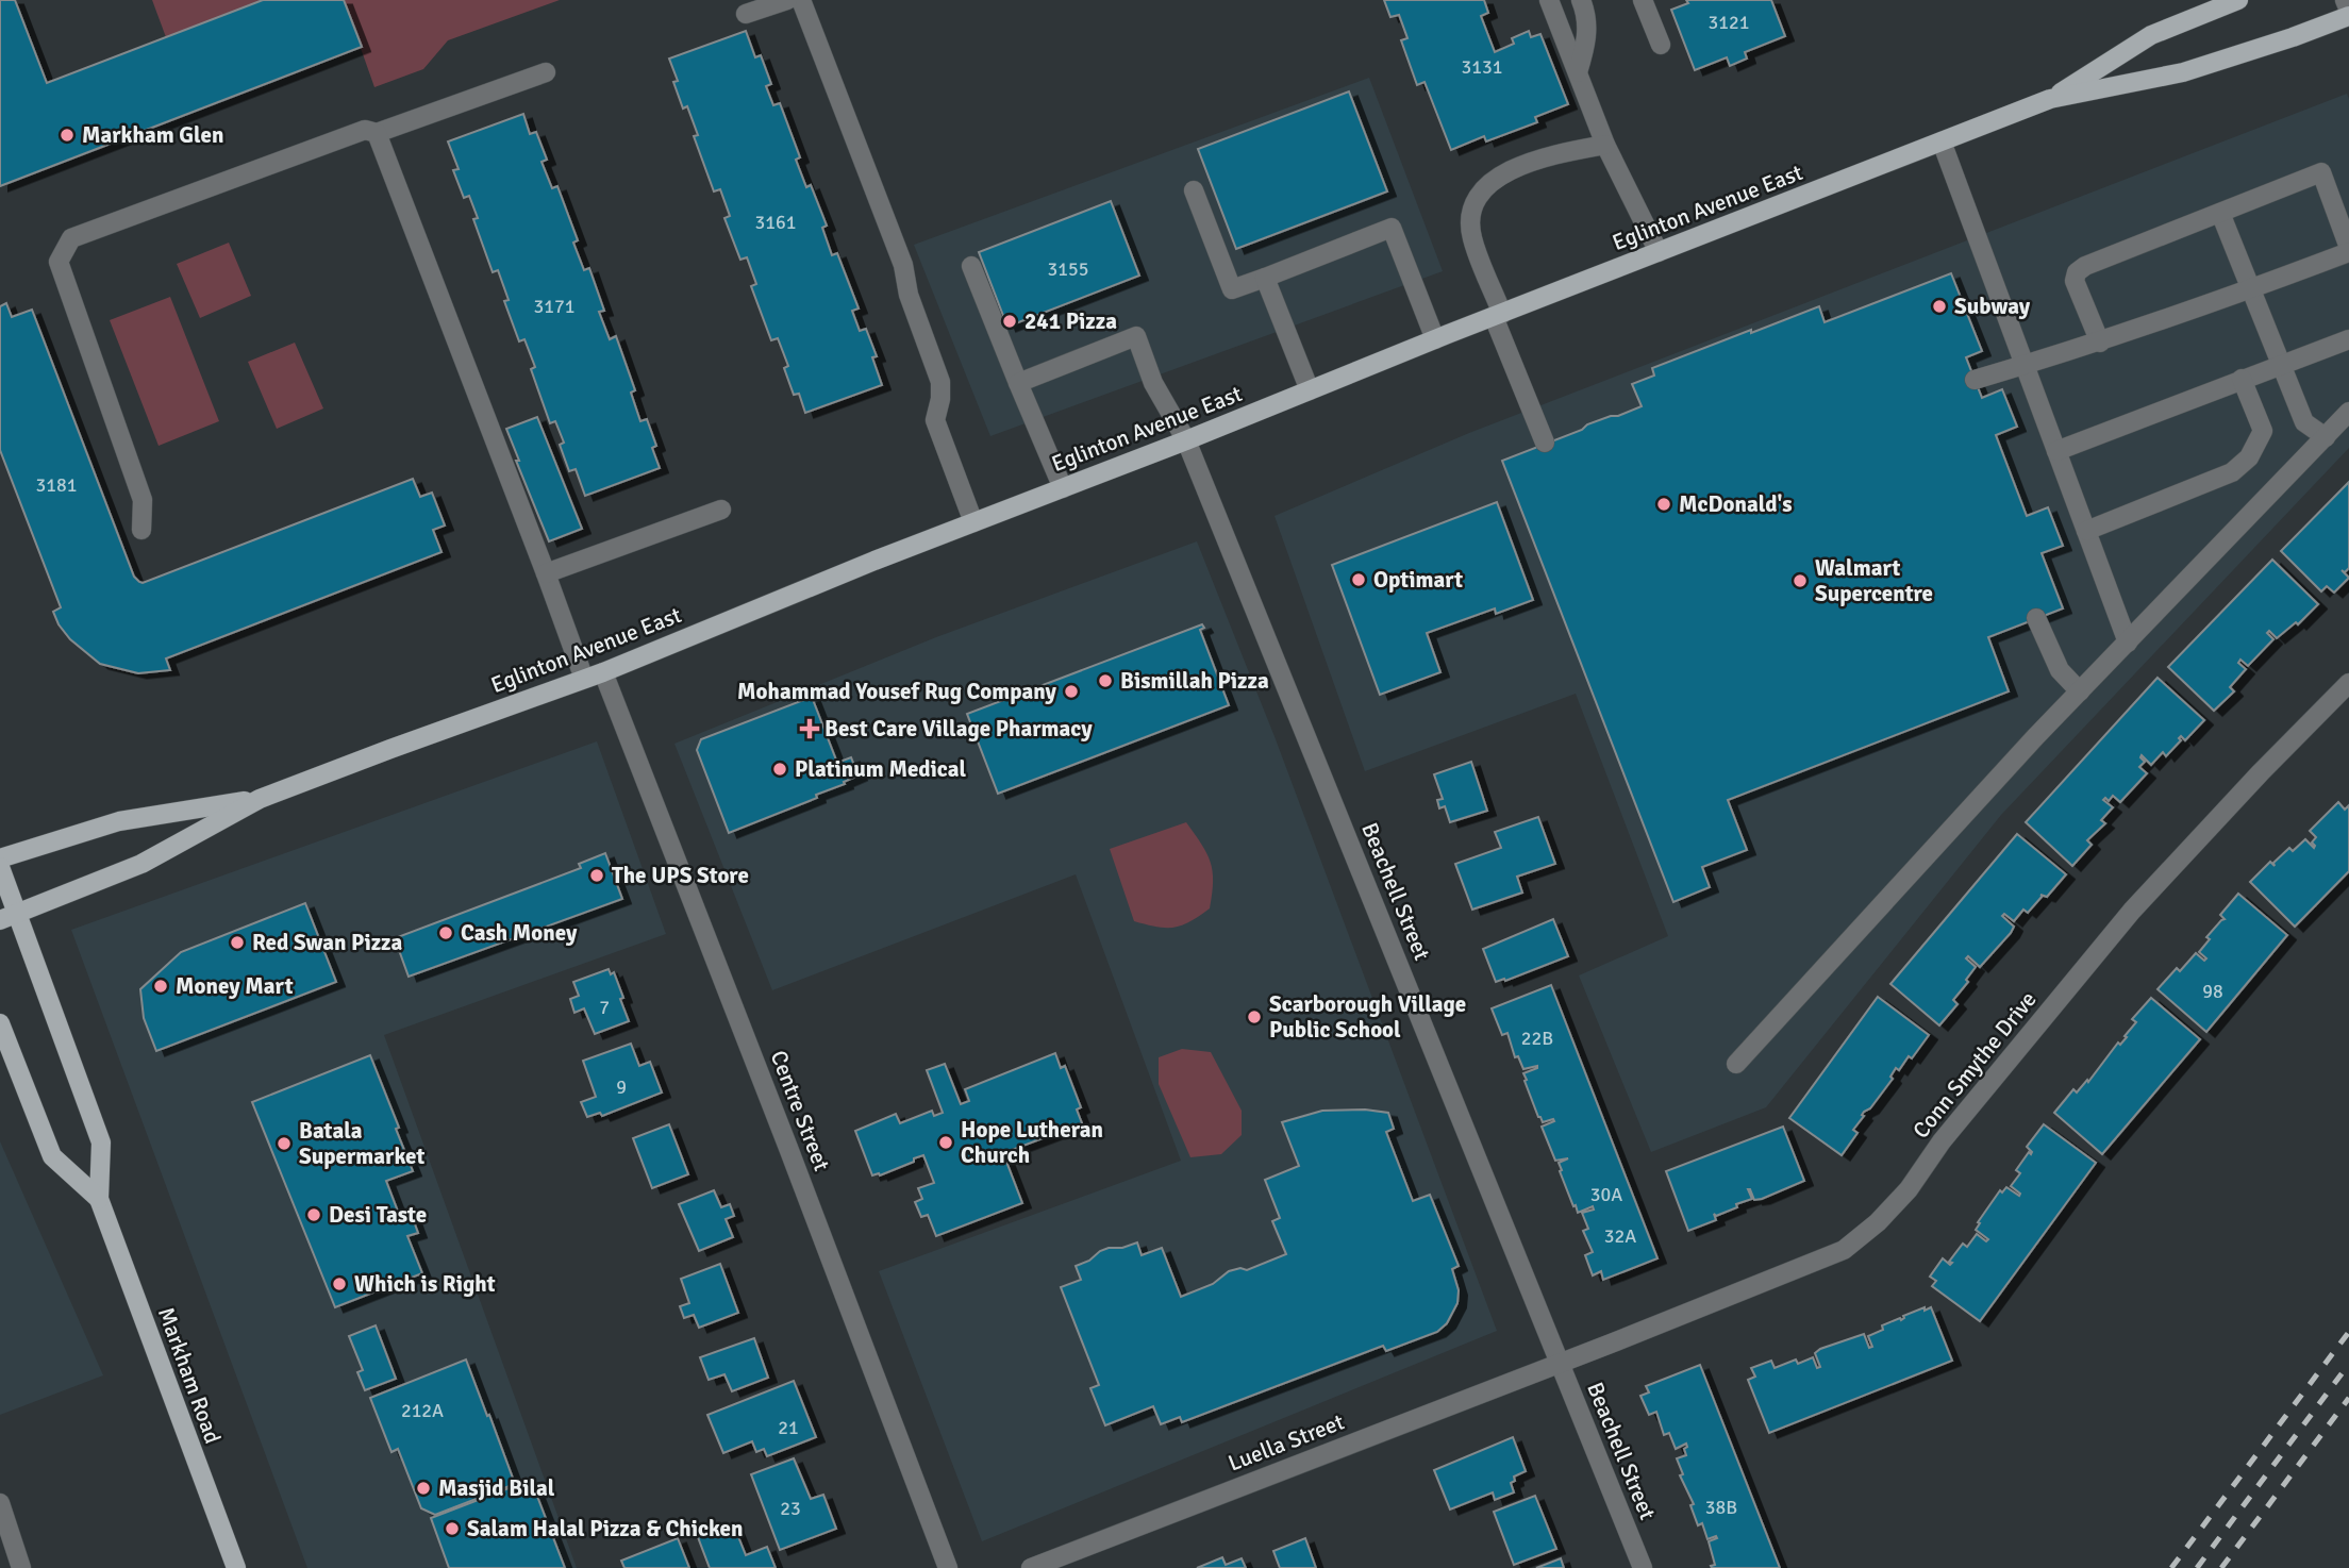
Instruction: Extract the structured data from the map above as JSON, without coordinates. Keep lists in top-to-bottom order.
{
  "streets": {
    "main road": ["Eglinton Avenue East", "Markham Road"],
    "street": [
      "Beachell Street",
      "Conn Smythe Drive",
      "Centre Street",
      "Luella Street"
    ]
  },
  "crossings": [
    ["Eglinton Avenue East", "Beachell Street"],
    ["Eglinton Avenue East", "Centre Street"],
    ["Eglinton Avenue East", "Markham Road"],
    ["Beachell Street", "Conn Smythe Drive"],
    ["Beachell Street", "Luella Street"],
    ["Conn Smythe Drive", "Luella Street"]
  ],
  "places": {
    "other": [
      "Markham Glen",
      "Subway",
      "241 Pizza",
      "McDonald's",
      "Optimart",
      "Walmart Supercentre",
      "Bismillah Pizza",
      "Mohammad Yousef Rug Company",
      "Platinum Medical",
      "The UPS Store",
      "Cash Money",
      "Red Swan Pizza",
      "Money Mart",
      "Scarborough Village Public School",
      "Hope Lutheran Church",
      "Batala Supermarket",
      "Desi Taste",
      "Which is Right",
      "Masjid Bilal",
      "Salam Halal Pizza & Chicken"
    ],
    "health": ["Best Care Village Pharmacy"]
  },
  "house_numbers": [
    "3121",
    "3131",
    "3161",
    "3155",
    "3171",
    "3181",
    "98",
    "7",
    "22B",
    "9",
    "30A",
    "32A",
    "212A",
    "21",
    "38B",
    "23"
  ]
}
